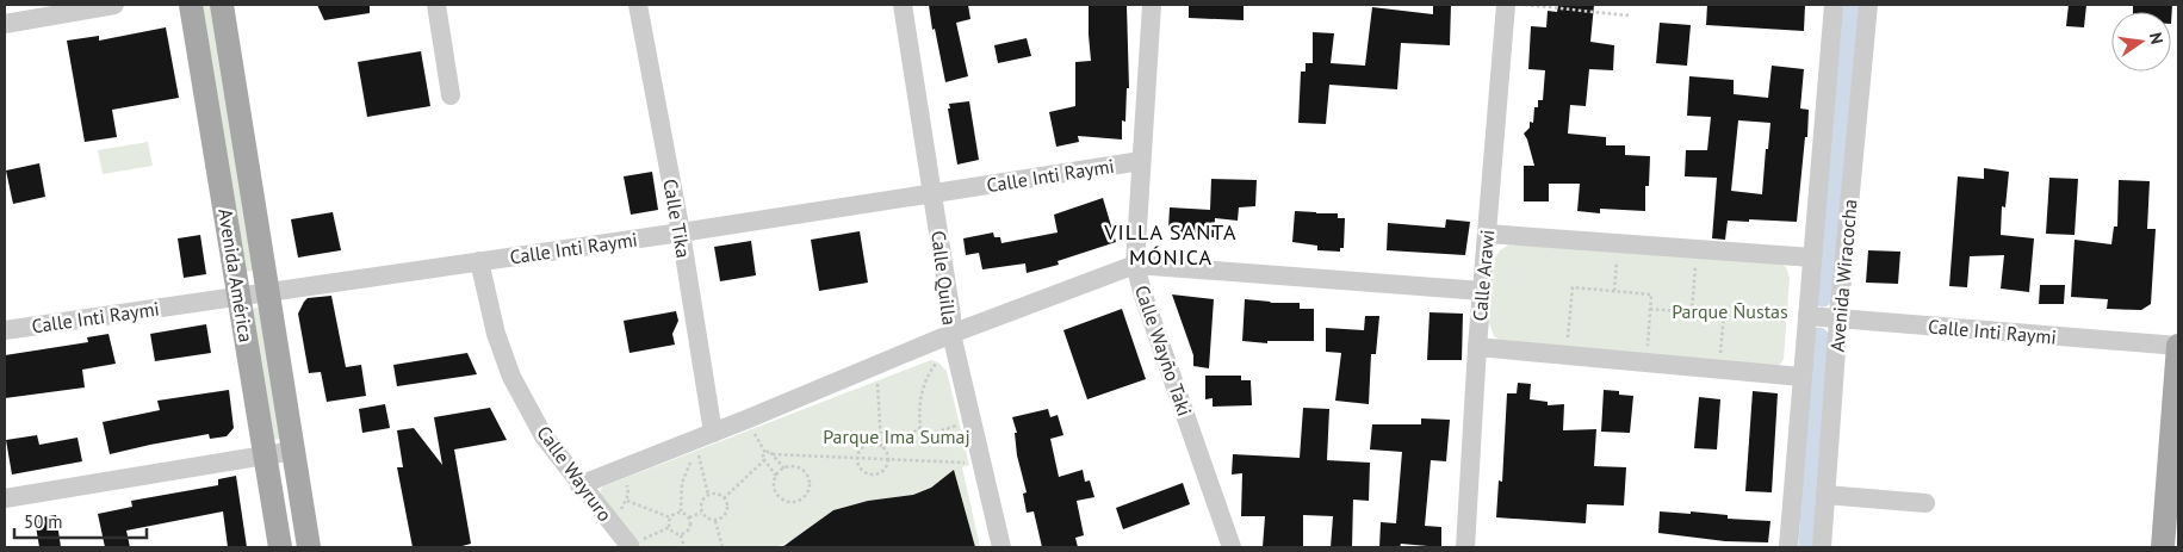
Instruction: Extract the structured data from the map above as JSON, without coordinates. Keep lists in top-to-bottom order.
{
  "streets": {
    "main road": ["Avenida América"],
    "street": [
      "Calle Inti Raymi",
      "Calle Tika",
      "Calle Arawi",
      "Avenida Wiracocha",
      "Calle Quilla",
      "Calle Wayño Taki",
      "Calle Wayruro"
    ]
  },
  "crossings": [
    ["Calle Inti Raymi", "Calle Tika"],
    ["Calle Inti Raymi", "Avenida América"],
    ["Calle Inti Raymi", "Avenida Wiracocha"],
    ["Calle Inti Raymi", "Calle Quilla"],
    ["Calle Inti Raymi", "Calle Wayño Taki"],
    ["Calle Inti Raymi", "Calle Wayruro"]
  ],
  "districts": ["VILLA SANTA MÓNICA"],
  "parks": ["Parque Ñustas", "Parque Ima Sumaj"],
  "scale_bar": "50 m",
  "north": "right"
}
